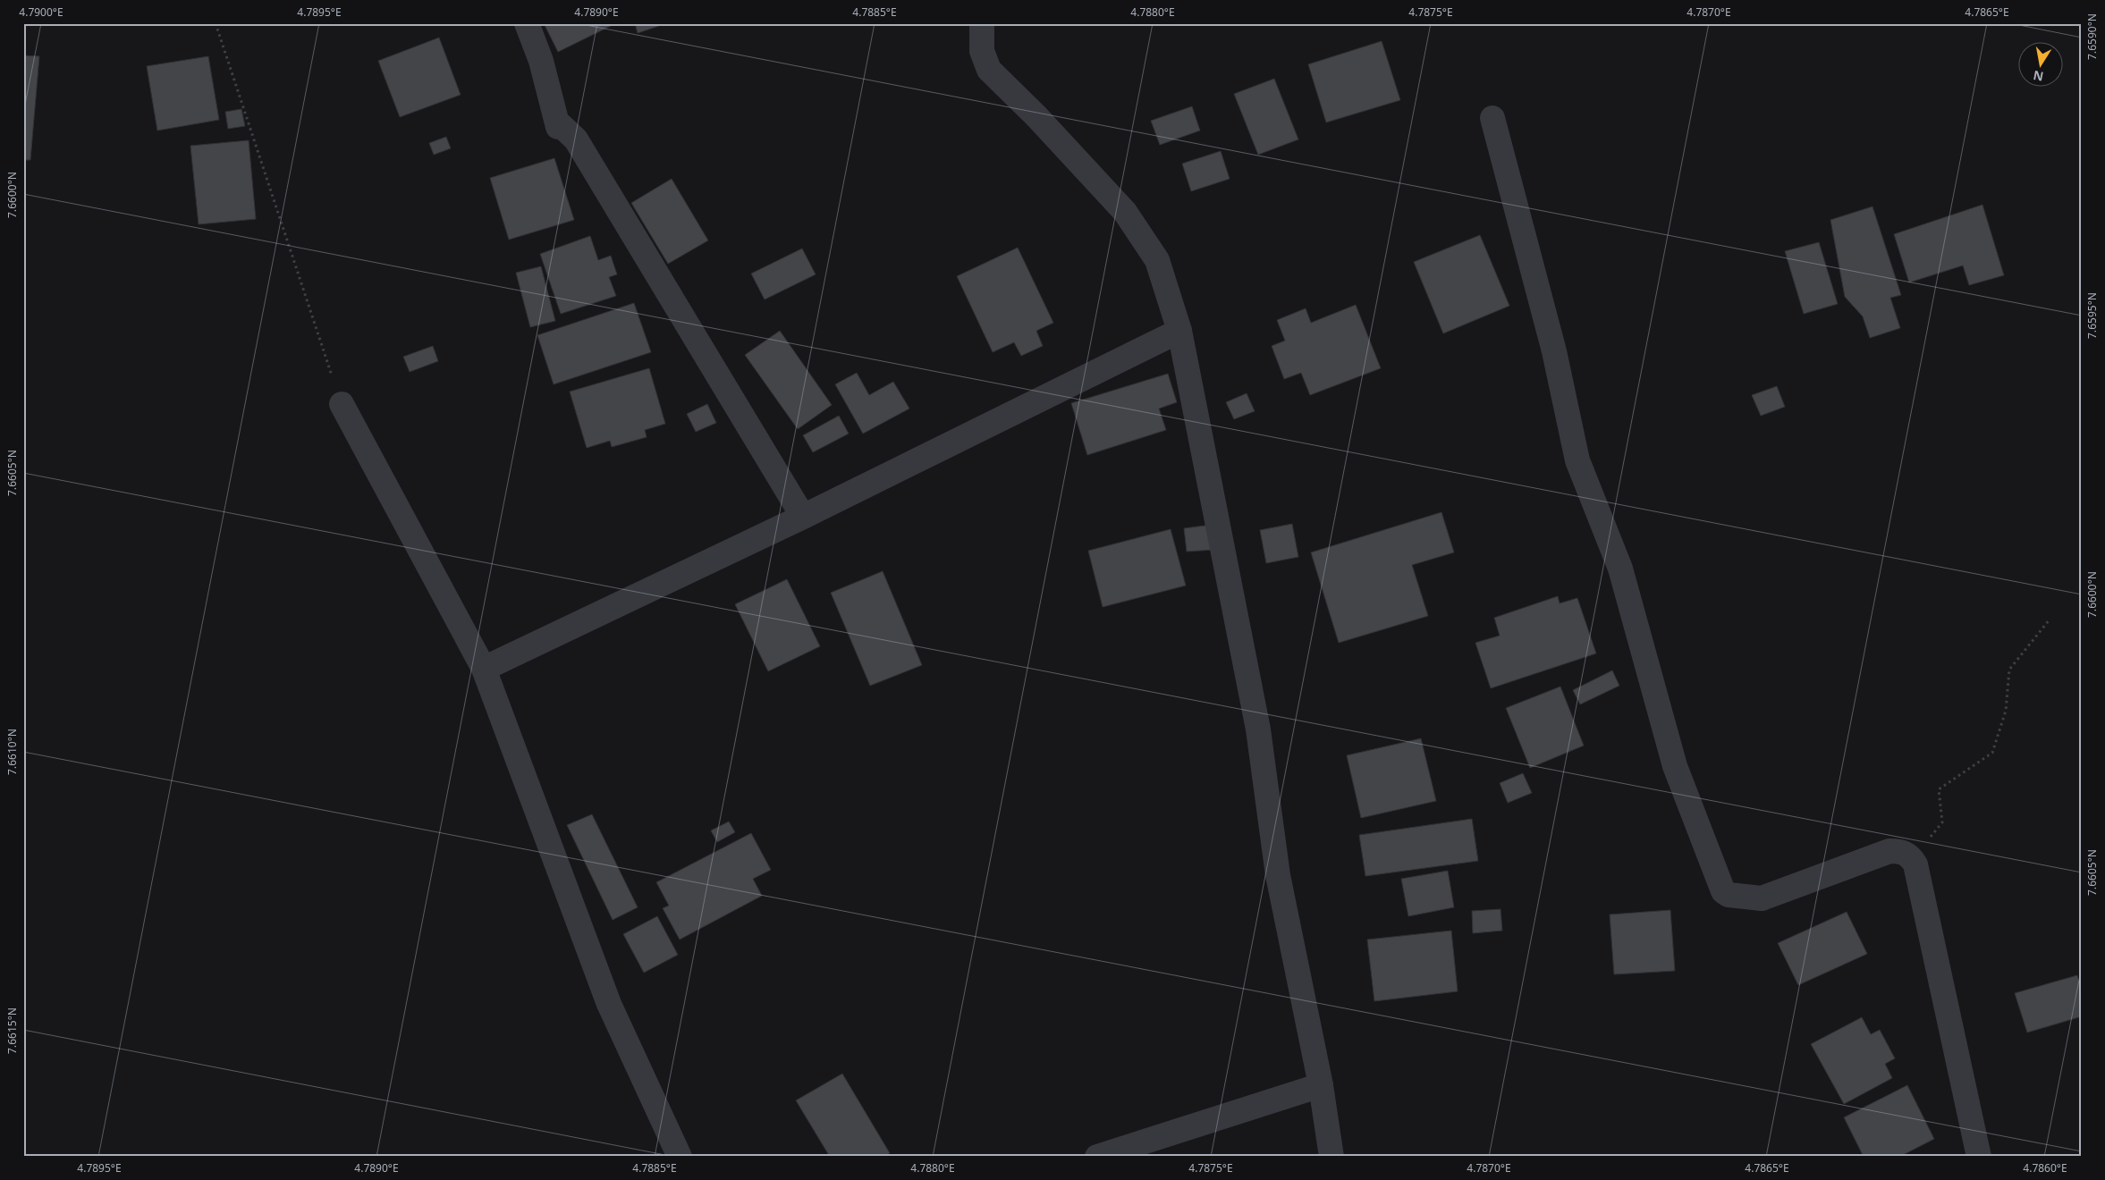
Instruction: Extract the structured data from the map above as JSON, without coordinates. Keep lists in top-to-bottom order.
{
  "north": "bottom",
  "coordinates": [
    "4.7900°E",
    "4.7895°E",
    "4.7890°E",
    "4.7885°E",
    "4.7880°E",
    "4.7875°E",
    "4.7870°E",
    "4.7865°E",
    "7.6590°N",
    "7.6600°N",
    "7.6595°N",
    "7.6605°N",
    "7.6610°N",
    "7.6615°N",
    "4.7860°E"
  ]
}
